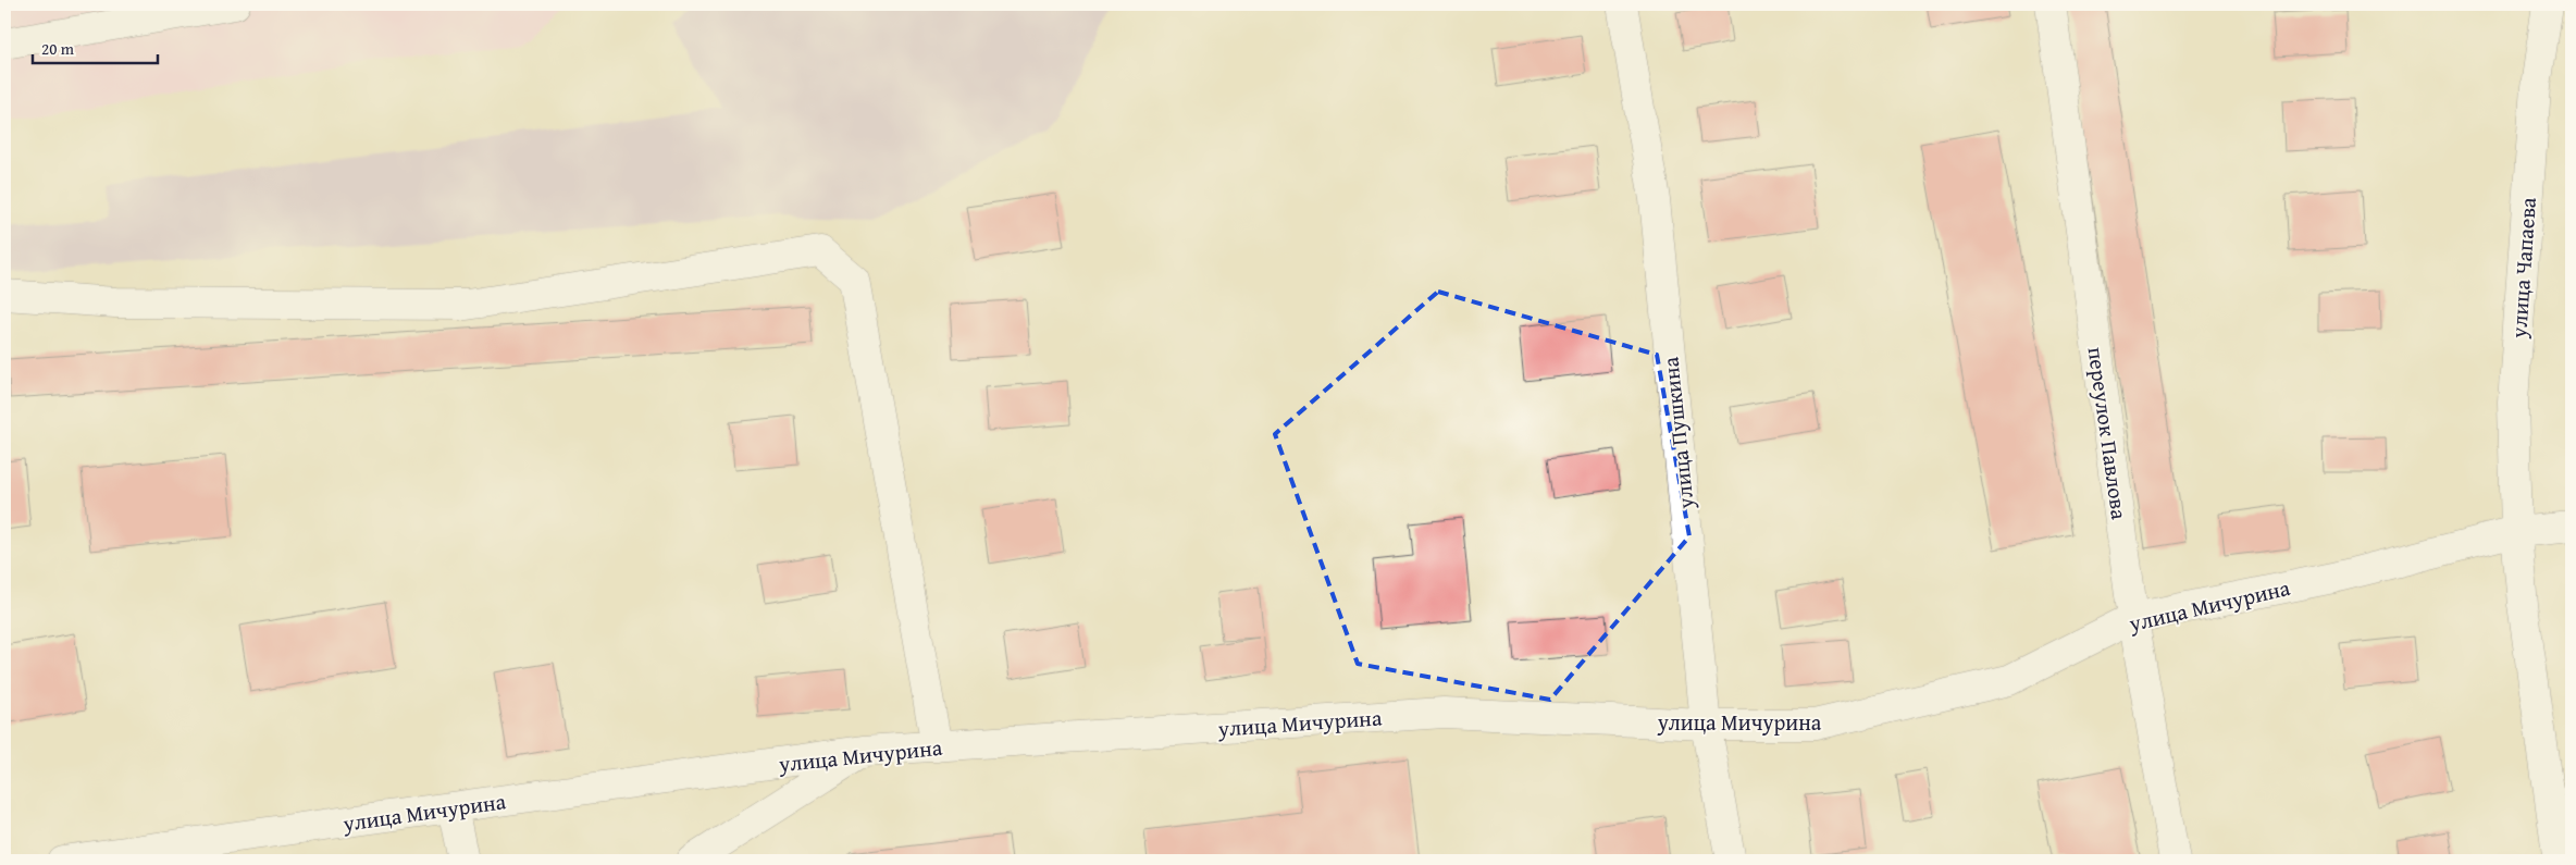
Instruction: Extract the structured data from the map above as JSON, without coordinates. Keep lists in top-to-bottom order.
{
  "streets": {
    "street": [
      "улица Чапаева",
      "улица Пушкина",
      "переулок Павлова",
      "улица Мичурина"
    ]
  },
  "crossings": [
    ["улица Чапаева", "улица Мичурина"],
    ["улица Пушкина", "улица Мичурина"],
    ["переулок Павлова", "улица Мичурина"]
  ],
  "scale_bar": "20 m"
}
